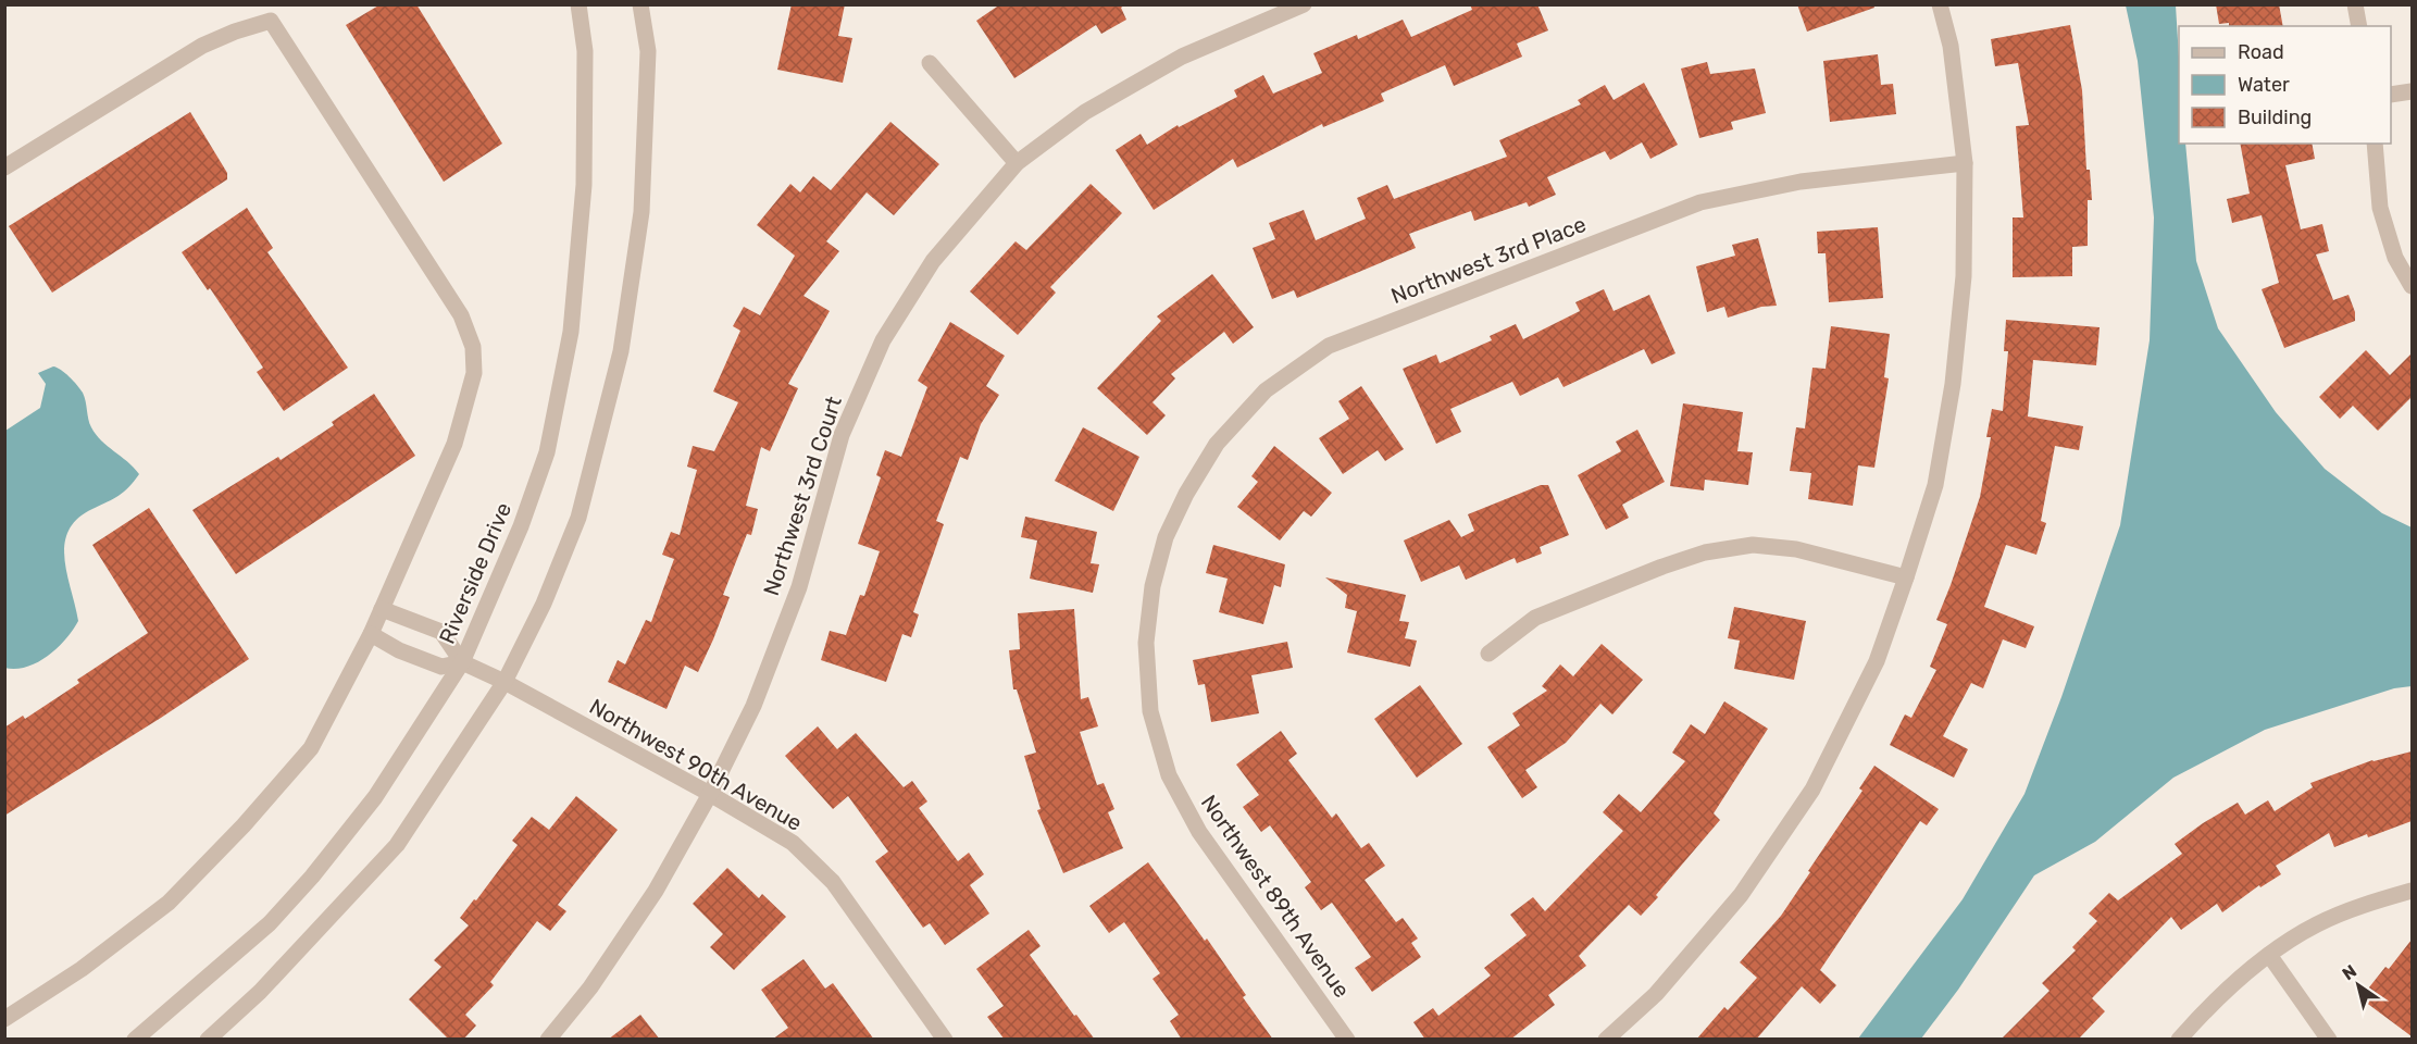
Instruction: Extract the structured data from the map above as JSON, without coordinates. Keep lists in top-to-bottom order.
{
  "streets": {
    "street": [
      "Northwest 3rd Place",
      "Northwest 3rd Court",
      "Riverside Drive",
      "Northwest 90th Avenue",
      "Northwest 89th Avenue"
    ]
  },
  "crossings": [
    ["Northwest 3rd Place", "Northwest 89th Avenue"],
    ["Northwest 3rd Court", "Northwest 90th Avenue"],
    ["Riverside Drive", "Northwest 90th Avenue"]
  ],
  "legend": ["Road", "Water", "Building"],
  "north": "top left"
}
